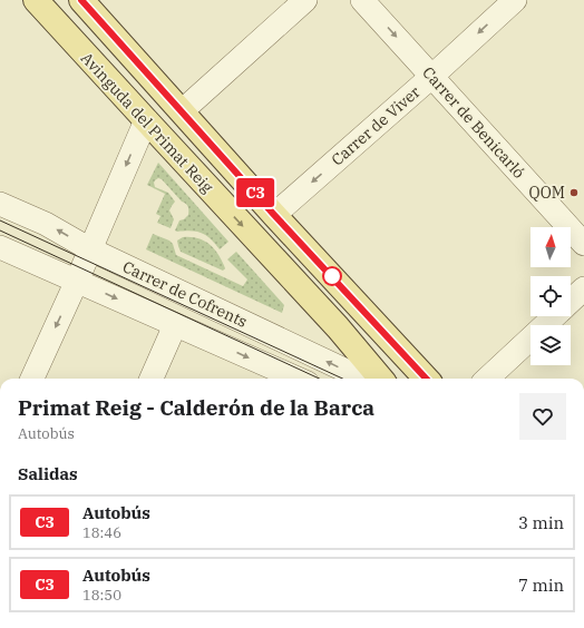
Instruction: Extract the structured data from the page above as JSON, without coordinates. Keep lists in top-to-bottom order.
{
  "streets": {
    "main road": ["Avinguda del Primat Reig"],
    "street": ["Carrer de Benicarló", "Carrer de Viver", "Carrer de Cofrents"]
  },
  "crossings": [
    ["Avinguda del Primat Reig", "Carrer de Viver"],
    ["Carrer de Benicarló", "Carrer de Viver"]
  ],
  "places": ["QOM"],
  "lines": ["bus line C3"],
  "north": "top",
  "page": {
    "on_map": "C3",
    "heading": [
      ["Primat Reig - Calderón de la Barca", "Autobús"],
      "Salidas"
    ],
    "list": [
      {
        "mark": "C3",
        "name": "Autobús",
        "note": "18:46",
        "value": "3 min"
      },
      {
        "mark": "C3",
        "name": "Autobús",
        "note": "18:50",
        "value": "7 min"
      }
    ]
  }
}
